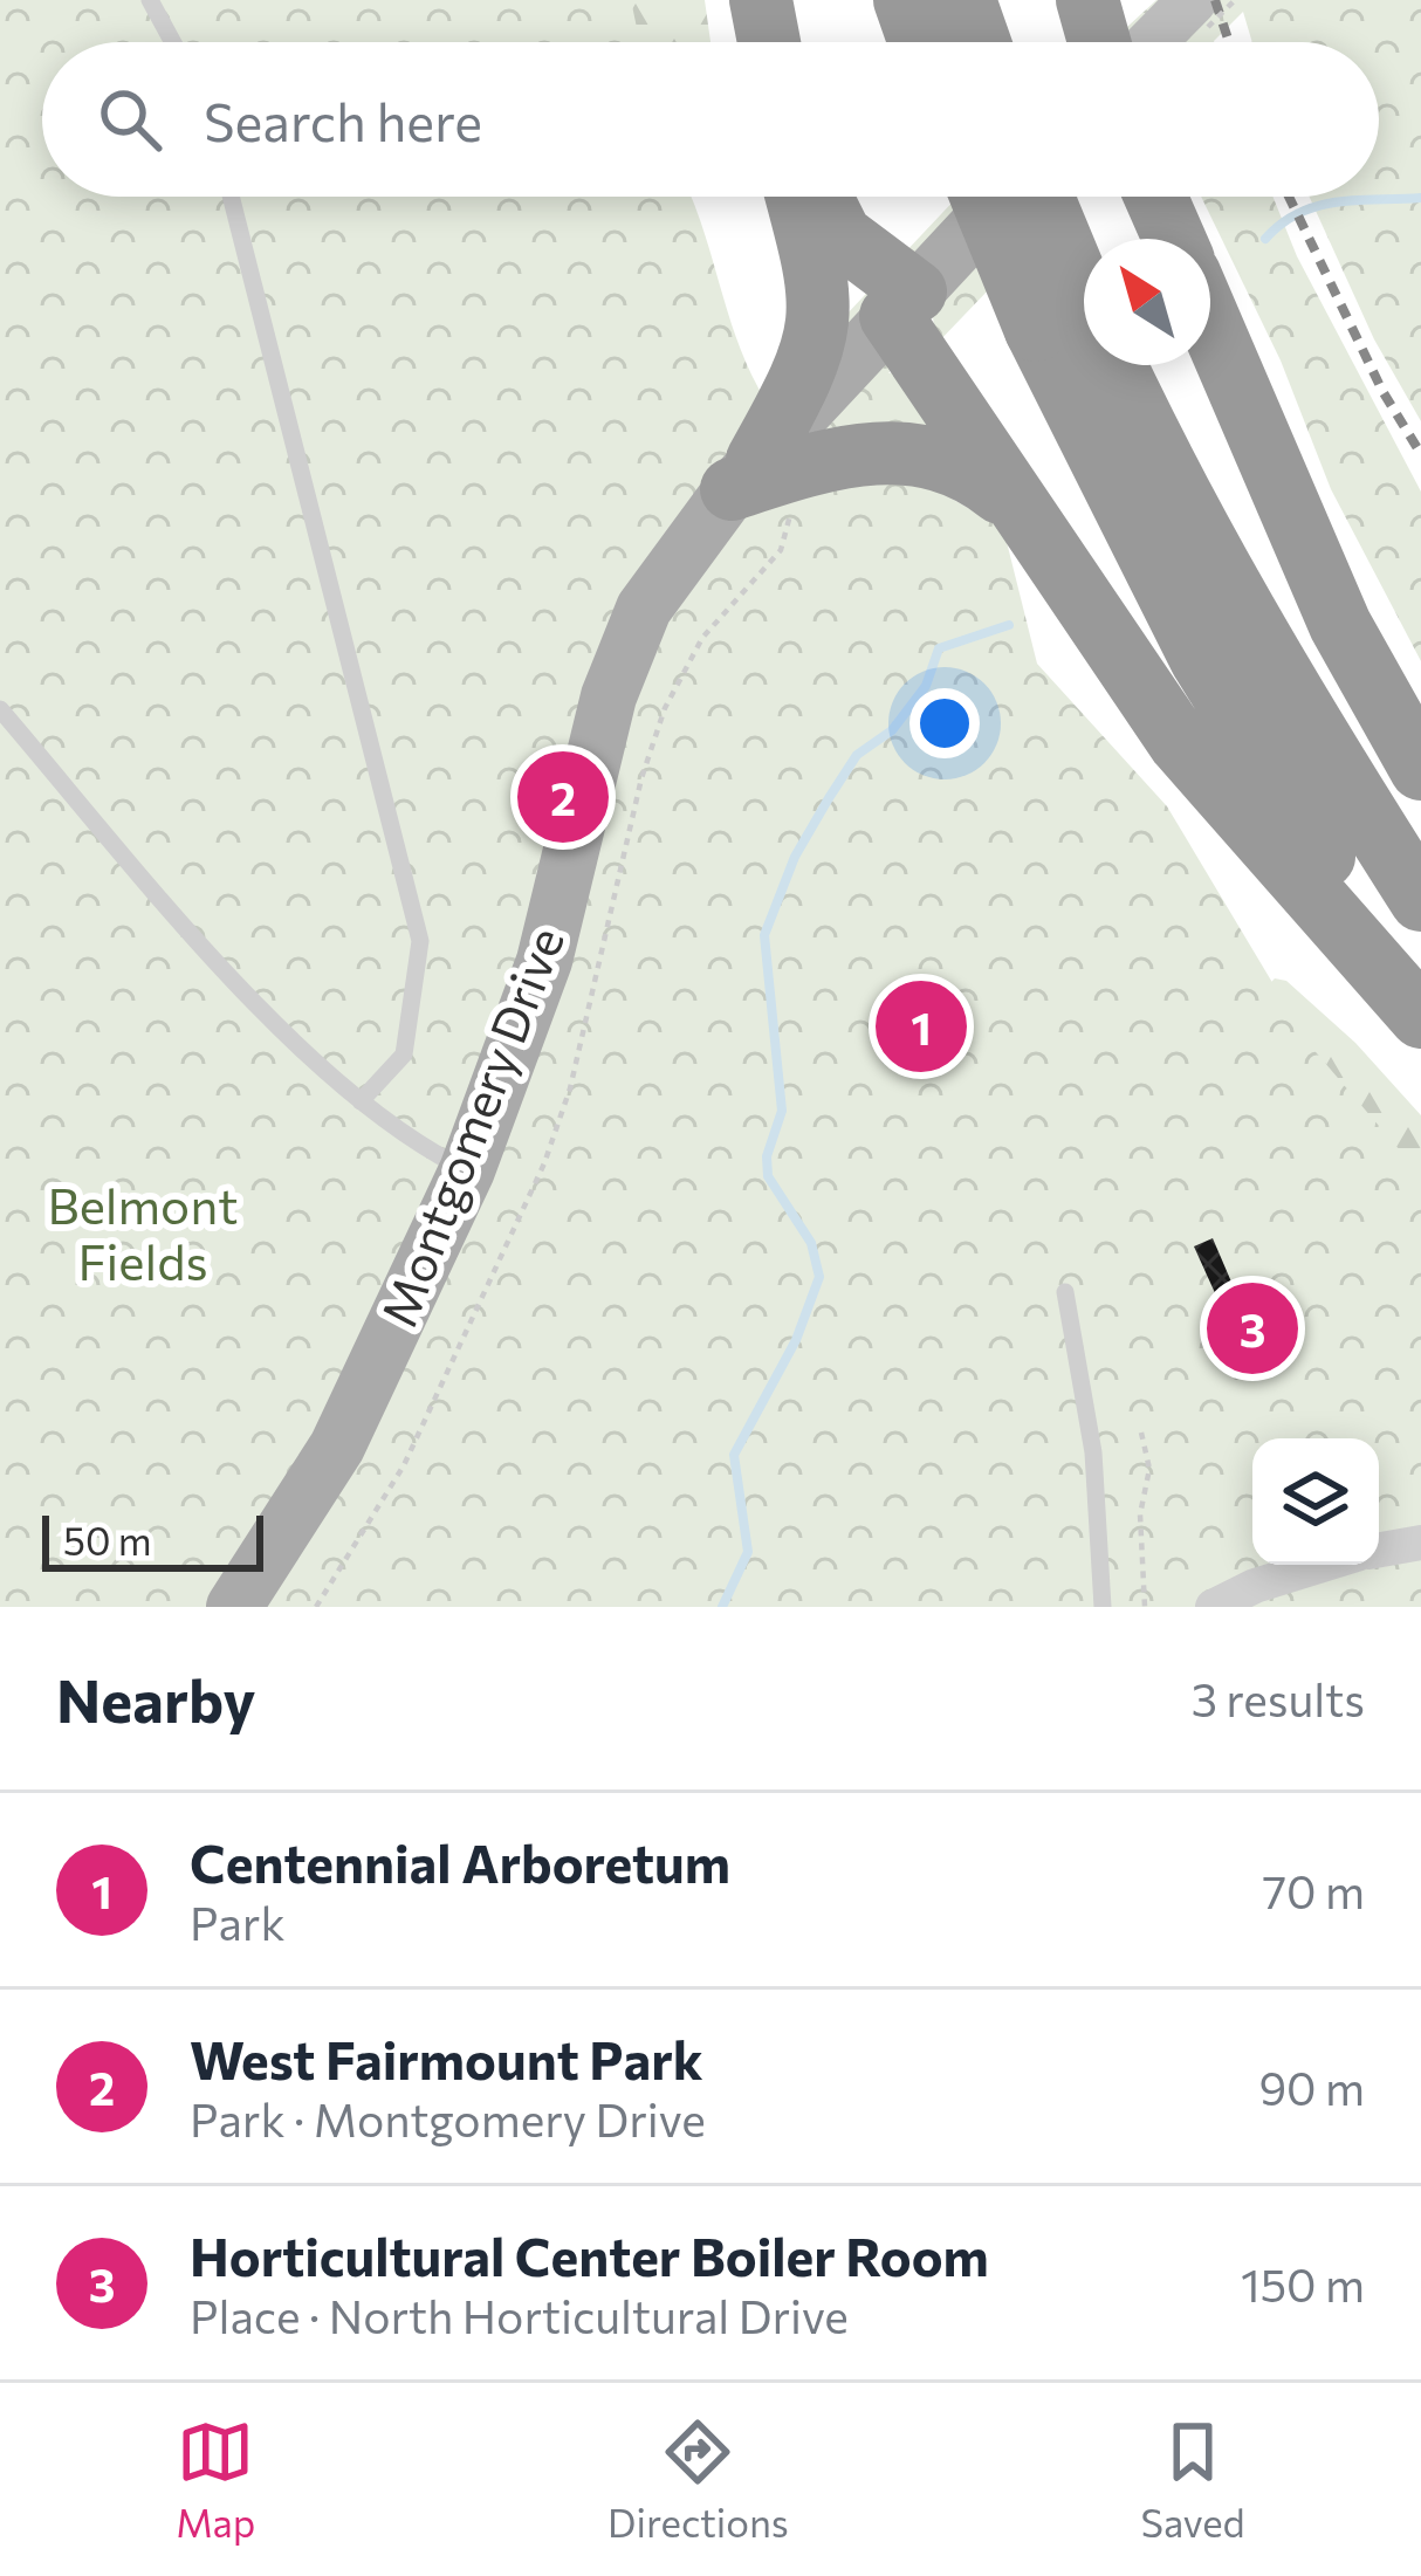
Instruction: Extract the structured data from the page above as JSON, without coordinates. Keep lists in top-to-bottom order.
{
  "streets": {
    "main road": ["Montgomery Drive"]
  },
  "parks": ["Belmont Fields"],
  "scale_bar": "50 m",
  "north": "top left",
  "page": {
    "search": "Search here",
    "pins": ["2", "1", "3"],
    "scale": "50 m",
    "heading": ["Nearby", "3 results"],
    "list": [
      {
        "mark": "1",
        "name": "Centennial Arboretum",
        "note": "Park",
        "value": "70 m"
      },
      {
        "mark": "2",
        "name": "West Fairmount Park",
        "note": "Park · Montgomery Drive",
        "value": "90 m"
      },
      {
        "mark": "3",
        "name": "Horticultural Center Boiler Room",
        "note": "Place · North Horticultural Drive",
        "value": "150 m"
      }
    ],
    "nav": ["Map", "Directions", "Saved"]
  }
}
